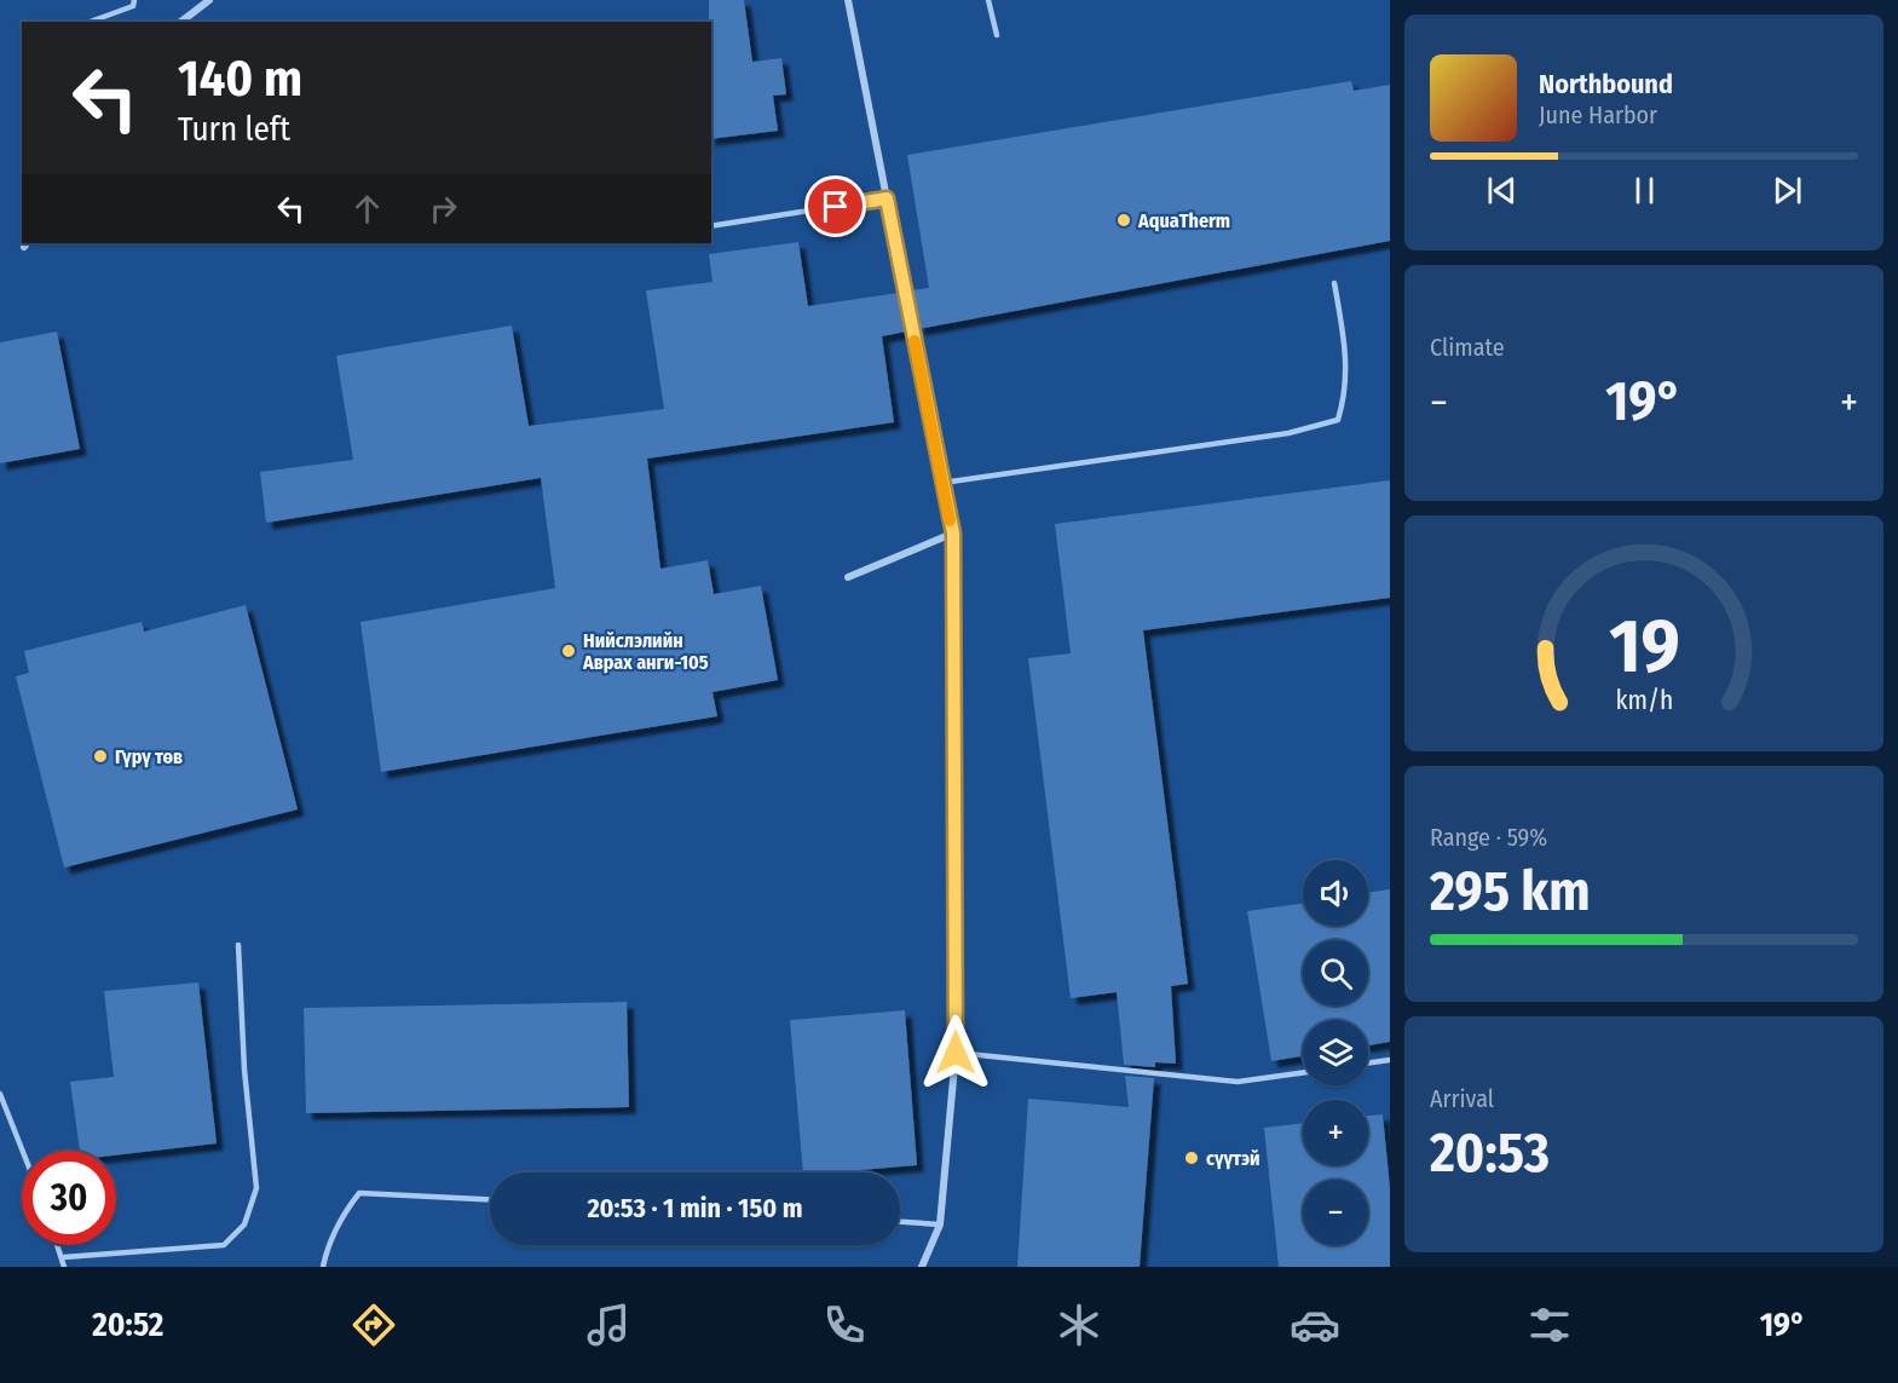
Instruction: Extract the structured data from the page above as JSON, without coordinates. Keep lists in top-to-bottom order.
{
  "places": [
    "AquaTherm",
    "Нийслэлийн Аврах анги-105",
    "Гүрү төв",
    "сүүтэй"
  ],
  "page": {
    "turn": ["140 m", "Turn left"],
    "song": ["Northbound", "June Harbor"],
    "tile": [
      "Climate",
      ["Range · 59%", "295 km"],
      ["Arrival", "20:53"]
    ],
    "heat": ["−", "19°", "+"],
    "map_buttons": ["+", "−"],
    "limit": "30",
    "trip": "20:53 · 1 min · 150 m",
    "tabs": ["20:52", "19°"],
    "gauge": ["19", "km/h"]
  }
}
